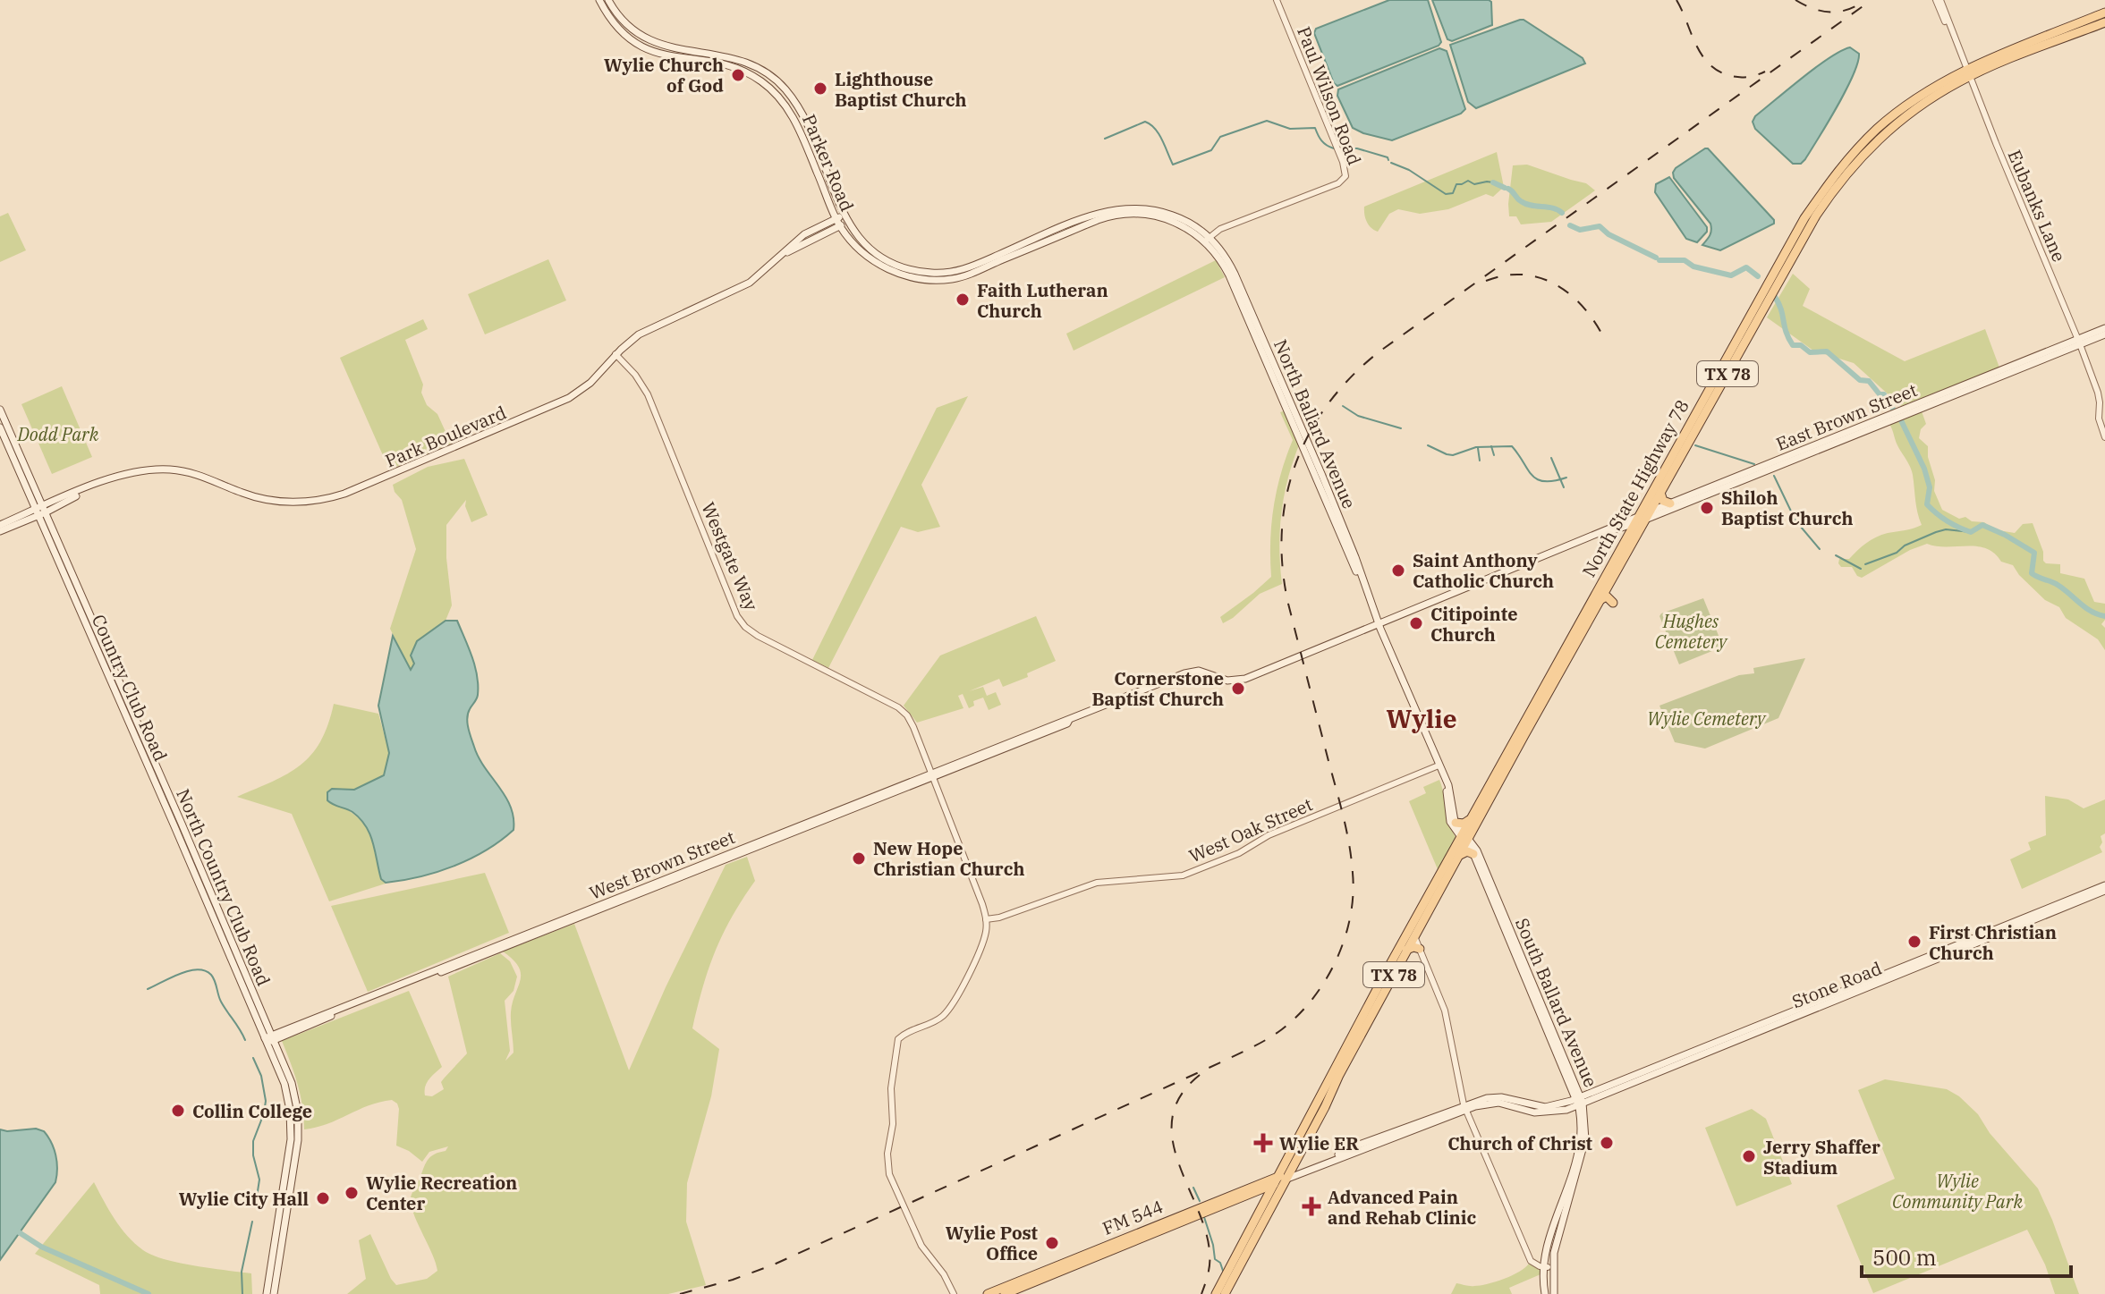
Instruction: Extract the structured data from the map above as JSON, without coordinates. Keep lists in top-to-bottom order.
{
  "streets": {
    "main road": [
      "Parker Road",
      "TX 78",
      "East Brown Street",
      "North Ballard Avenue",
      "Park Boulevard",
      "North State Highway 78",
      "Country Club Road",
      "West Brown Street",
      "North Country Club Road",
      "Stone Road",
      "South Ballard Avenue",
      "FM 544"
    ],
    "street": [
      "Paul Wilson Road",
      "Eubanks Lane",
      "Westgate Way",
      "West Oak Street"
    ]
  },
  "crossings": [
    ["Paul Wilson Road", "Parker Road"],
    ["Paul Wilson Road", "North Ballard Avenue"],
    ["Parker Road", "North Ballard Avenue"],
    ["Parker Road", "Park Boulevard"],
    ["Eubanks Lane", "East Brown Street"],
    ["Eubanks Lane", "North State Highway 78"],
    ["TX 78", "North State Highway 78"],
    ["TX 78", "South Ballard Avenue"],
    ["TX 78", "FM 544"],
    ["East Brown Street", "North Ballard Avenue"],
    ["East Brown Street", "North State Highway 78"],
    ["East Brown Street", "West Brown Street"],
    ["North Ballard Avenue", "West Oak Street"],
    ["North Ballard Avenue", "West Brown Street"],
    ["North Ballard Avenue", "South Ballard Avenue"],
    ["Park Boulevard", "Westgate Way"],
    ["Park Boulevard", "Country Club Road"],
    ["North State Highway 78", "South Ballard Avenue"],
    ["Westgate Way", "West Oak Street"],
    ["Westgate Way", "West Brown Street"],
    ["Country Club Road", "North Country Club Road"],
    ["West Oak Street", "South Ballard Avenue"],
    ["West Brown Street", "North Country Club Road"],
    ["Stone Road", "South Ballard Avenue"]
  ],
  "districts": ["Wylie"],
  "parks": [
    "Dodd Park",
    "Hughes Cemetery",
    "Wylie Cemetery",
    "Wylie Community Park"
  ],
  "places": {
    "other": [
      "Wylie Church of God",
      "Lighthouse Baptist Church",
      "Faith Lutheran Church",
      "Shiloh Baptist Church",
      "Saint Anthony Catholic Church",
      "Citipointe Church",
      "Cornerstone Baptist Church",
      "New Hope Christian Church",
      "First Christian Church",
      "Collin College",
      "Church of Christ",
      "Jerry Shaffer Stadium",
      "Wylie Recreation Center",
      "Wylie City Hall",
      "Wylie Post Office"
    ],
    "health": ["Wylie ER", "Advanced Pain and Rehab Clinic"]
  },
  "scale_bar": "500 m"
}
